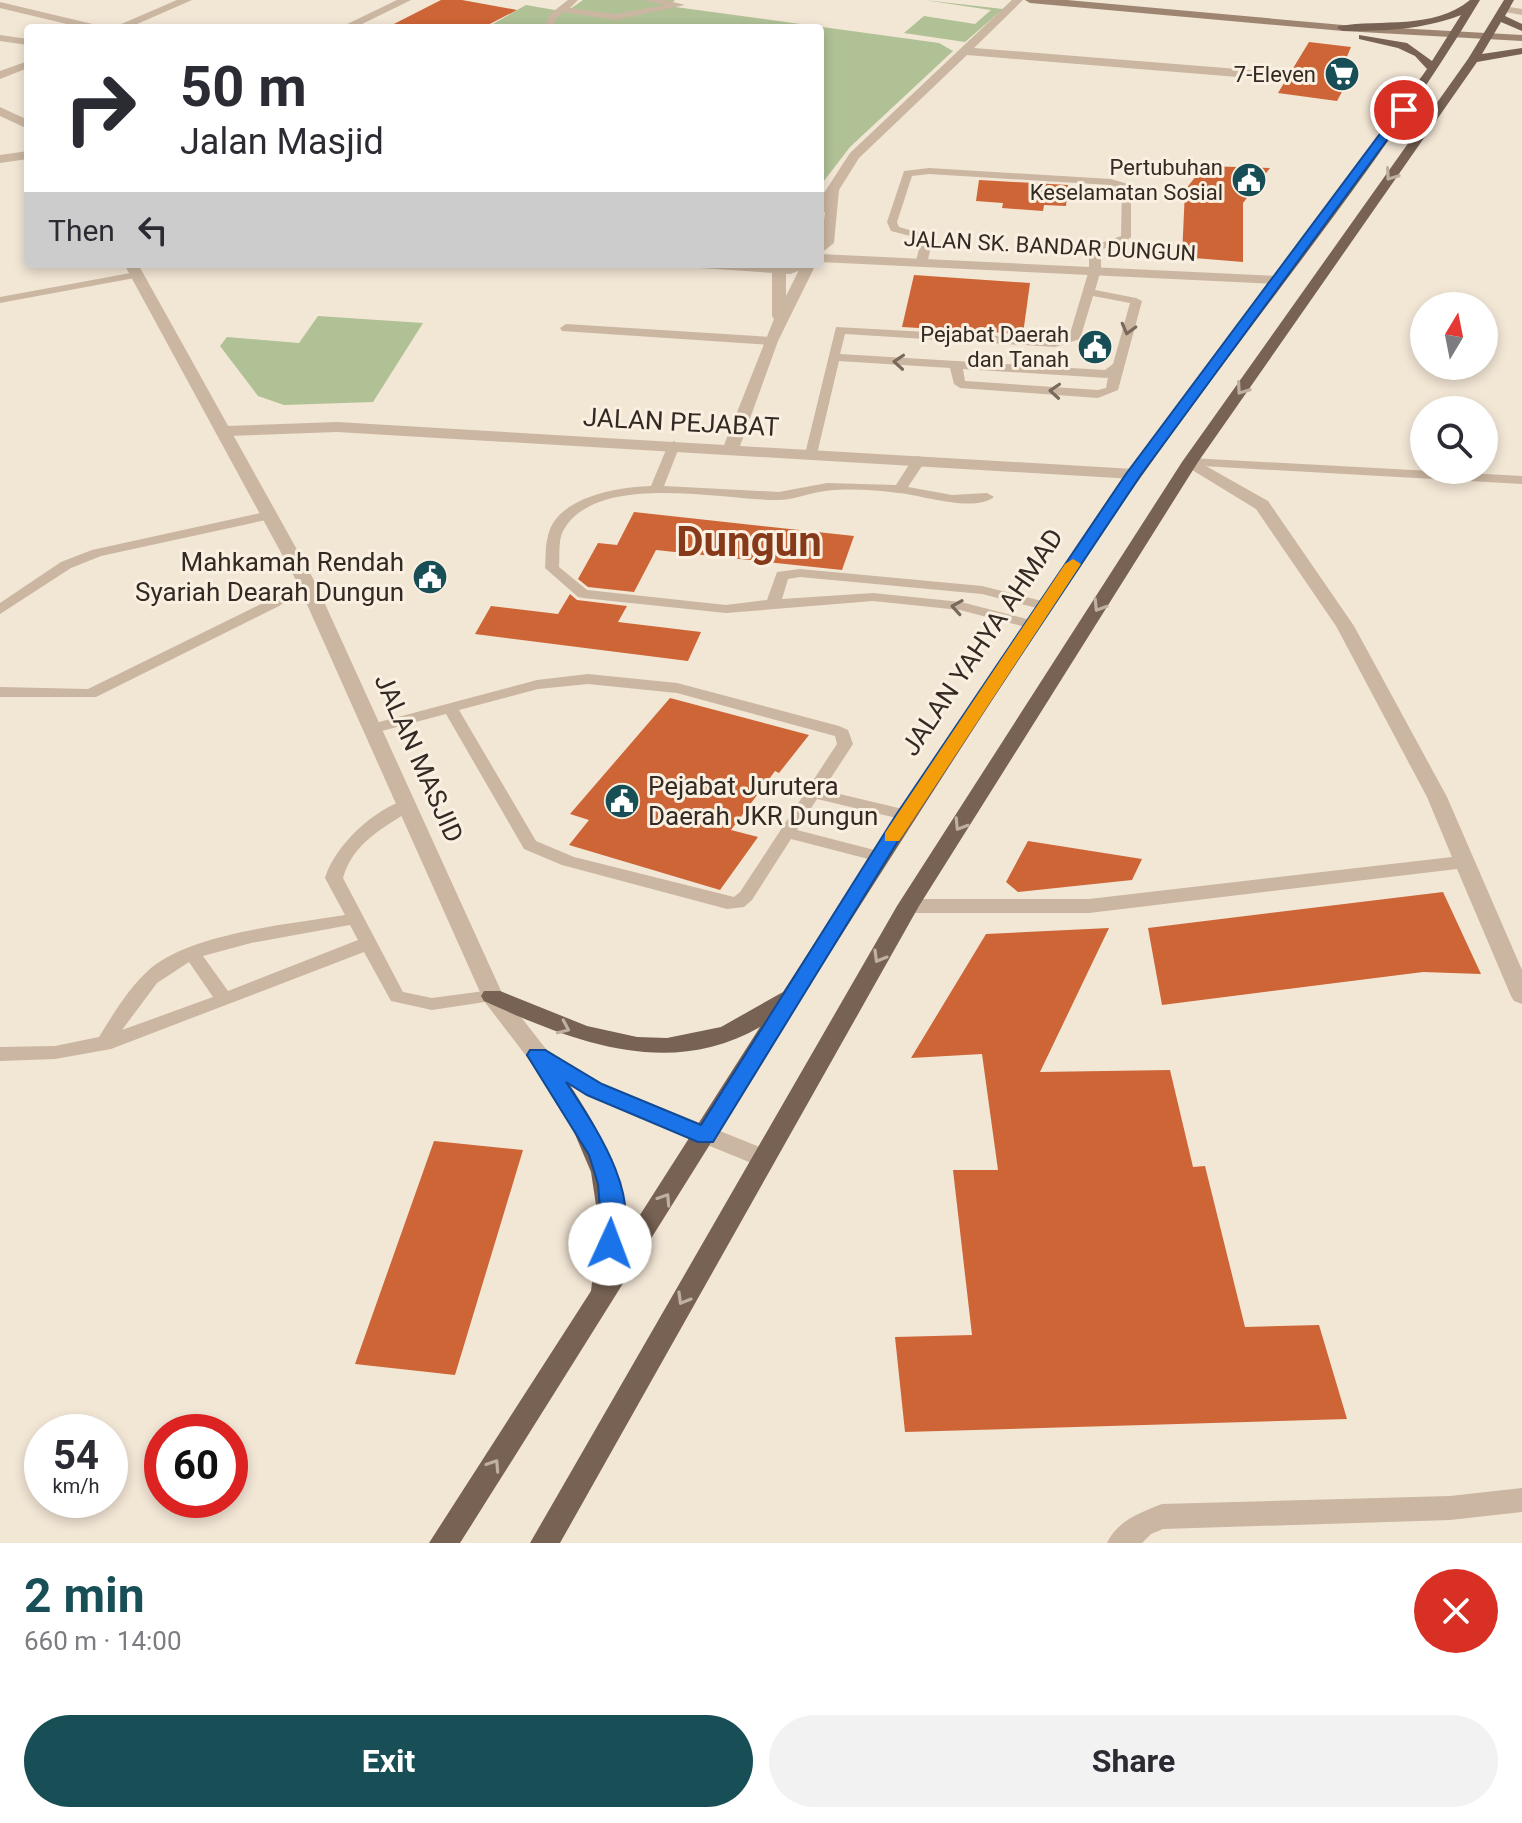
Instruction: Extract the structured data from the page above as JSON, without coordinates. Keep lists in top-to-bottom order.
{
  "streets": {
    "main road": ["JALAN YAHYA AHMAD"],
    "street": ["JALAN SK. BANDAR DUNGUN", "JALAN PEJABAT", "JALAN MASJID"]
  },
  "crossings": [
    ["JALAN SK. BANDAR DUNGUN", "JALAN YAHYA AHMAD"],
    ["JALAN PEJABAT", "JALAN YAHYA AHMAD"],
    ["JALAN PEJABAT", "JALAN MASJID"],
    ["JALAN YAHYA AHMAD", "JALAN MASJID"]
  ],
  "districts": ["Dungun"],
  "places": {
    "supermarket": ["7-Eleven"],
    "public building": [
      "Pertubuhan Keselamatan Sosial",
      "Pejabat Daerah dan Tanah",
      "Mahkamah Rendah Syariah Dearah Dungun",
      "Pejabat Jurutera Daerah JKR Dungun"
    ]
  },
  "north": "top",
  "page": {
    "turn": ["50 m", "Jalan Masjid"],
    "then": "Then",
    "speed": "54 km/h",
    "limit": "60",
    "heading": ["2 min", "660 m · 14:00"],
    "buttons": ["Exit", "Share"]
  }
}
